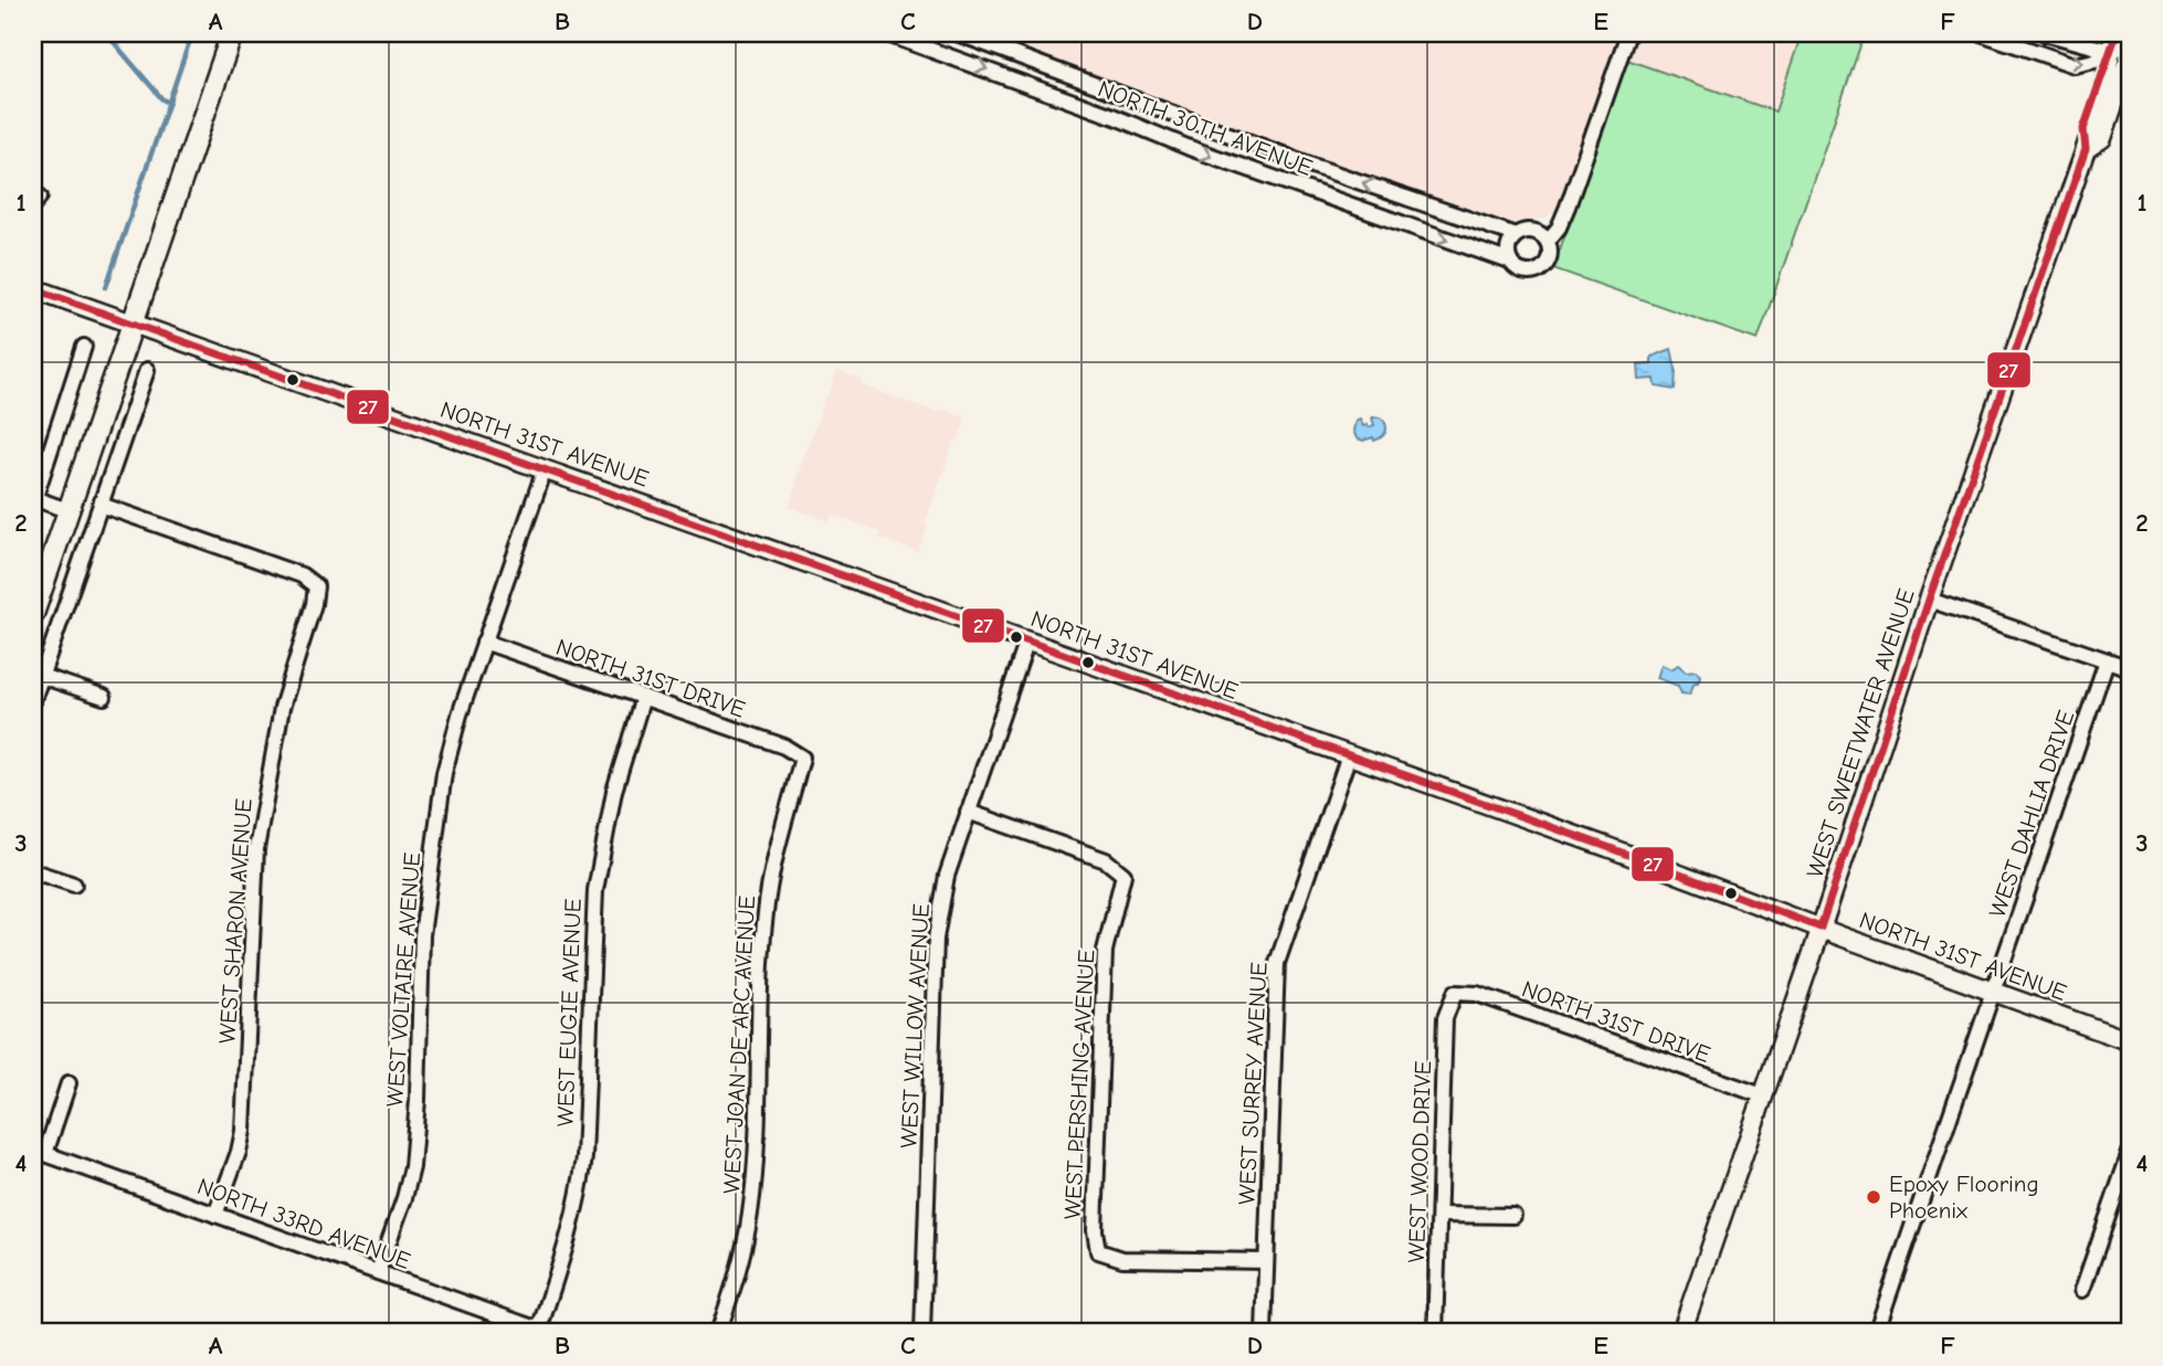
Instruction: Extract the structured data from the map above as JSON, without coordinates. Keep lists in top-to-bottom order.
{
  "streets": {
    "street": [
      "NORTH 30TH AVENUE",
      "NORTH 31ST AVENUE",
      "NORTH 31ST DRIVE",
      "WEST SWEETWATER AVENUE",
      "WEST DAHLIA DRIVE",
      "WEST SHARON AVENUE",
      "WEST VOLTAIRE AVENUE",
      "WEST EUGIE AVENUE",
      "WEST WILLOW AVENUE",
      "WEST JOAN DE ARC AVENUE",
      "WEST SURREY AVENUE",
      "WEST PERSHING AVENUE",
      "WEST WOOD DRIVE",
      "NORTH 33RD AVENUE"
    ]
  },
  "crossings": [
    ["NORTH 31ST AVENUE", "WEST SWEETWATER AVENUE"],
    ["NORTH 31ST AVENUE", "WEST DAHLIA DRIVE"],
    ["NORTH 31ST AVENUE", "WEST VOLTAIRE AVENUE"],
    ["NORTH 31ST AVENUE", "WEST WILLOW AVENUE"],
    ["NORTH 31ST AVENUE", "WEST SURREY AVENUE"],
    ["NORTH 31ST DRIVE", "WEST SWEETWATER AVENUE"],
    ["NORTH 31ST DRIVE", "WEST VOLTAIRE AVENUE"],
    ["NORTH 31ST DRIVE", "WEST EUGIE AVENUE"],
    ["NORTH 31ST DRIVE", "WEST JOAN DE ARC AVENUE"],
    ["NORTH 31ST DRIVE", "WEST WOOD DRIVE"],
    ["WEST SHARON AVENUE", "NORTH 33RD AVENUE"],
    ["WEST VOLTAIRE AVENUE", "NORTH 33RD AVENUE"],
    ["WEST EUGIE AVENUE", "NORTH 33RD AVENUE"],
    ["WEST WILLOW AVENUE", "WEST PERSHING AVENUE"],
    ["WEST SURREY AVENUE", "WEST PERSHING AVENUE"]
  ],
  "places": ["Epoxy Flooring Phoenix"],
  "lines": ["transit line 27"],
  "grid": {
    "columns": [
      "A",
      "B",
      "C",
      "D",
      "E",
      "F"
    ],
    "rows": [
      "1",
      "2",
      "3",
      "4"
    ]
  }
}
